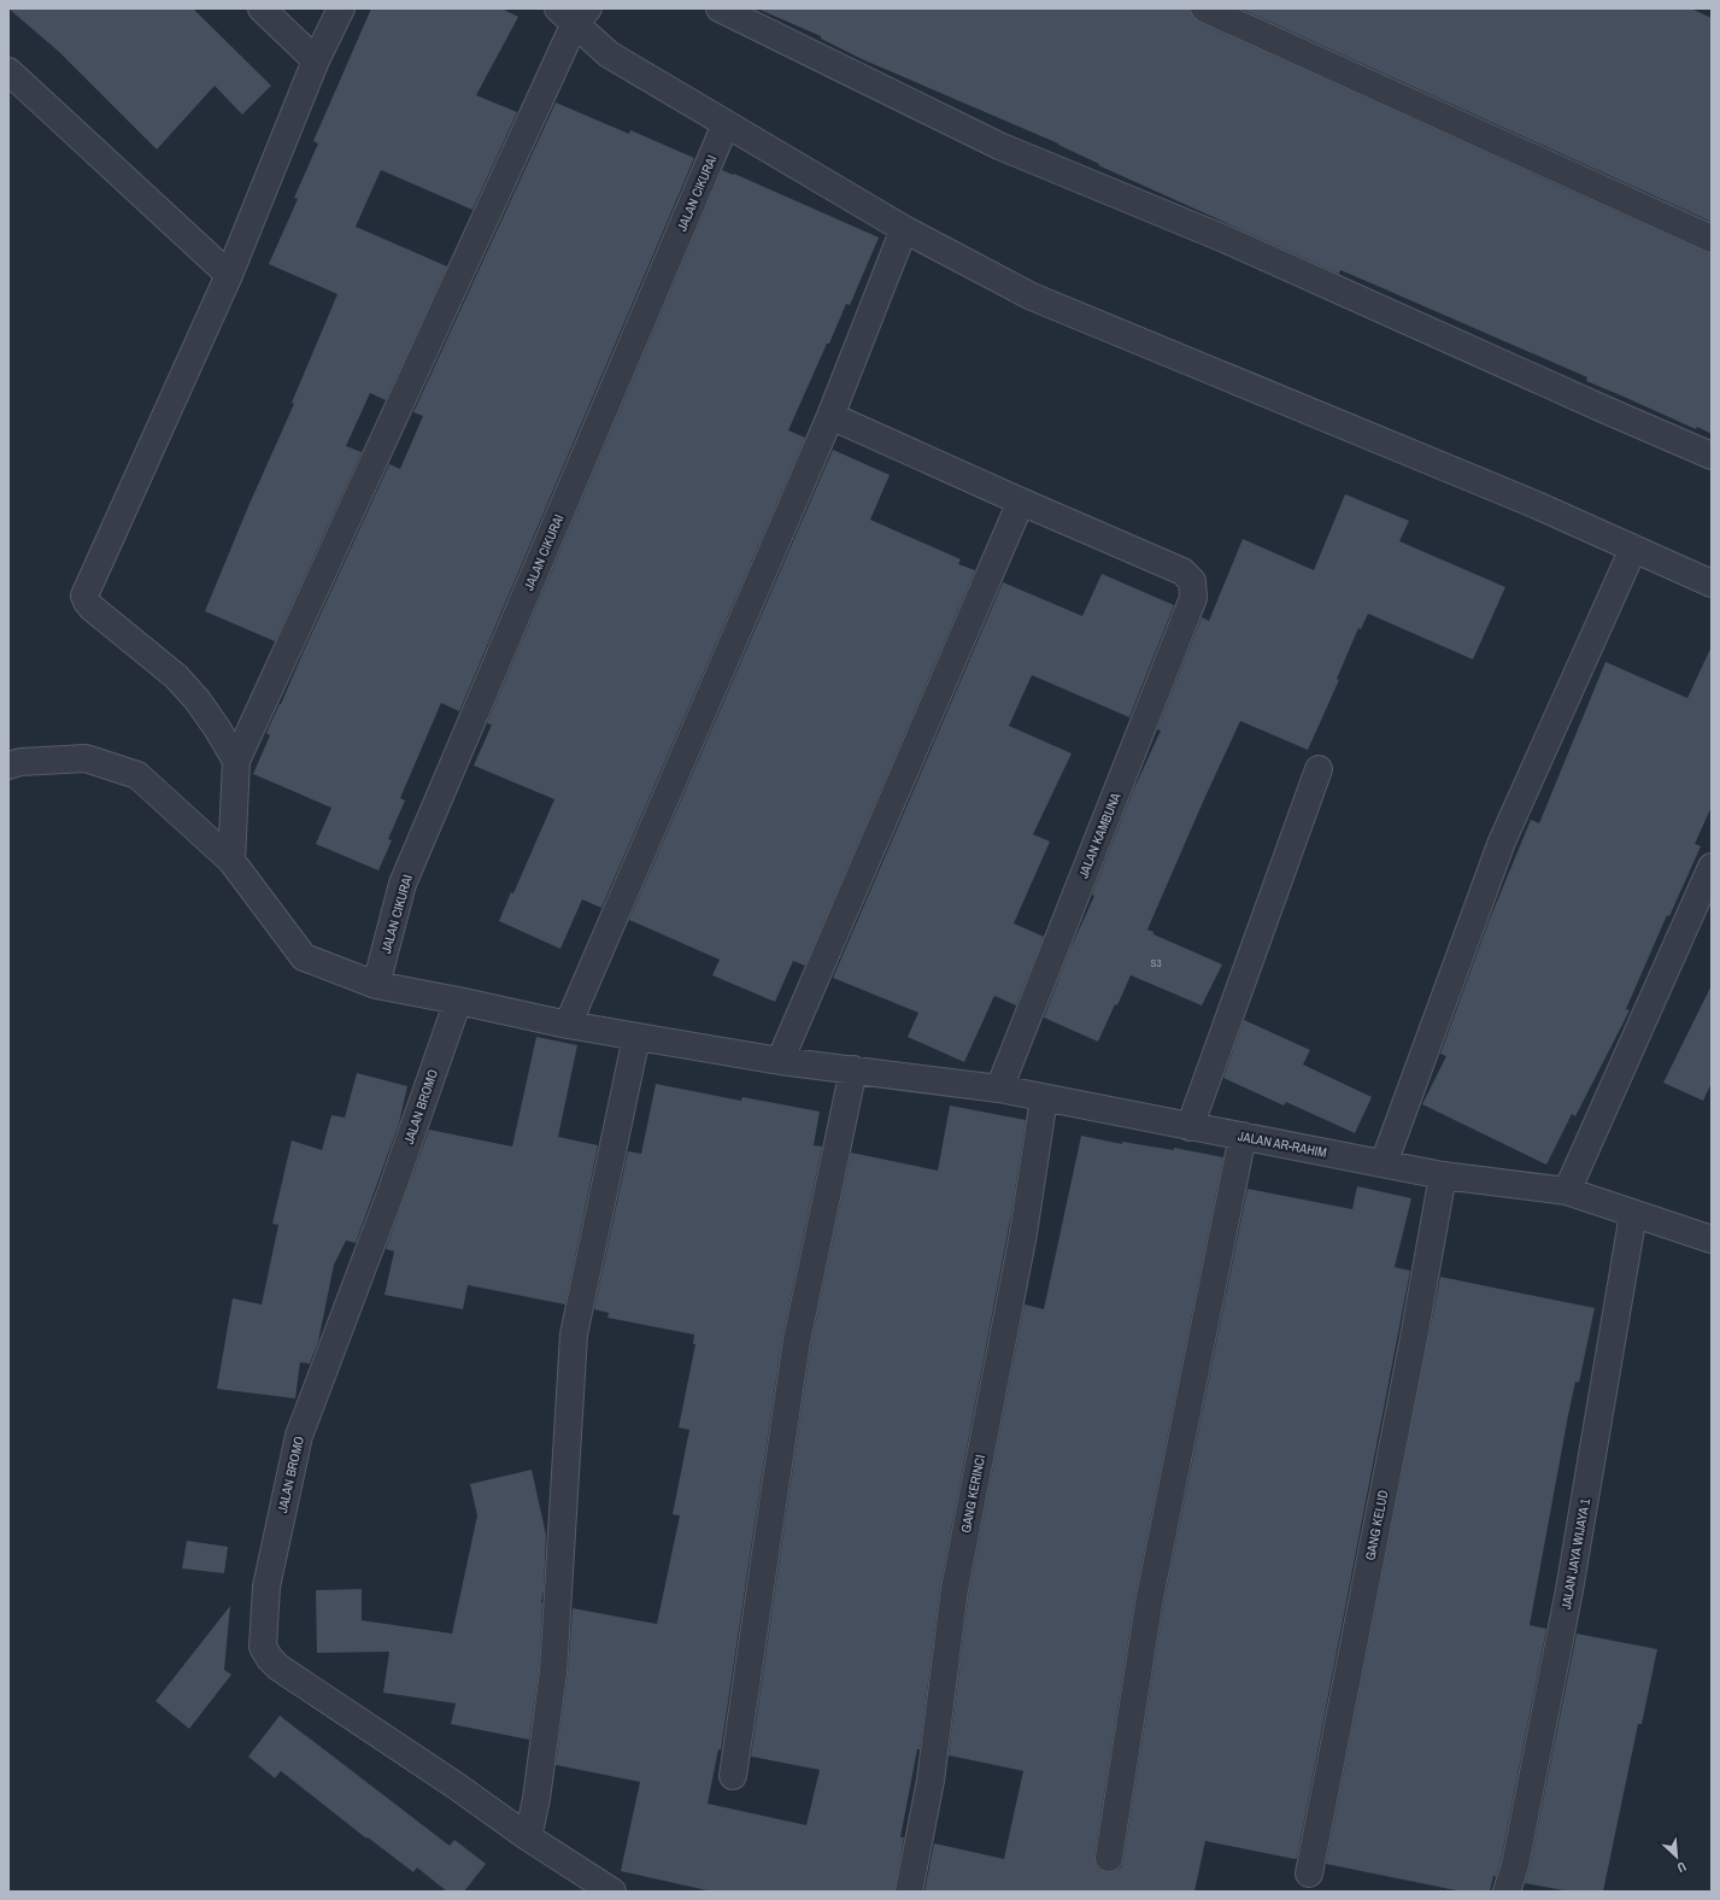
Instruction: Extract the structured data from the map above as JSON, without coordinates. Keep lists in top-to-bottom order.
{
  "streets": {
    "street": [
      "JALAN CIKURAI",
      "JALAN KAMBUNA",
      "JALAN BROMO",
      "JALAN AR-RAHIM",
      "GANG KERINCI",
      "GANG KELUD",
      "JALAN JAYA WIJAYA 1"
    ]
  },
  "crossings": [
    ["JALAN CIKURAI", "JALAN AR-RAHIM"],
    ["JALAN KAMBUNA", "JALAN AR-RAHIM"],
    ["JALAN BROMO", "JALAN AR-RAHIM"],
    ["JALAN AR-RAHIM", "GANG KERINCI"],
    ["JALAN AR-RAHIM", "GANG KELUD"],
    ["JALAN AR-RAHIM", "JALAN JAYA WIJAYA 1"]
  ],
  "house_numbers": ["S3"],
  "north": "bottom right"
}
